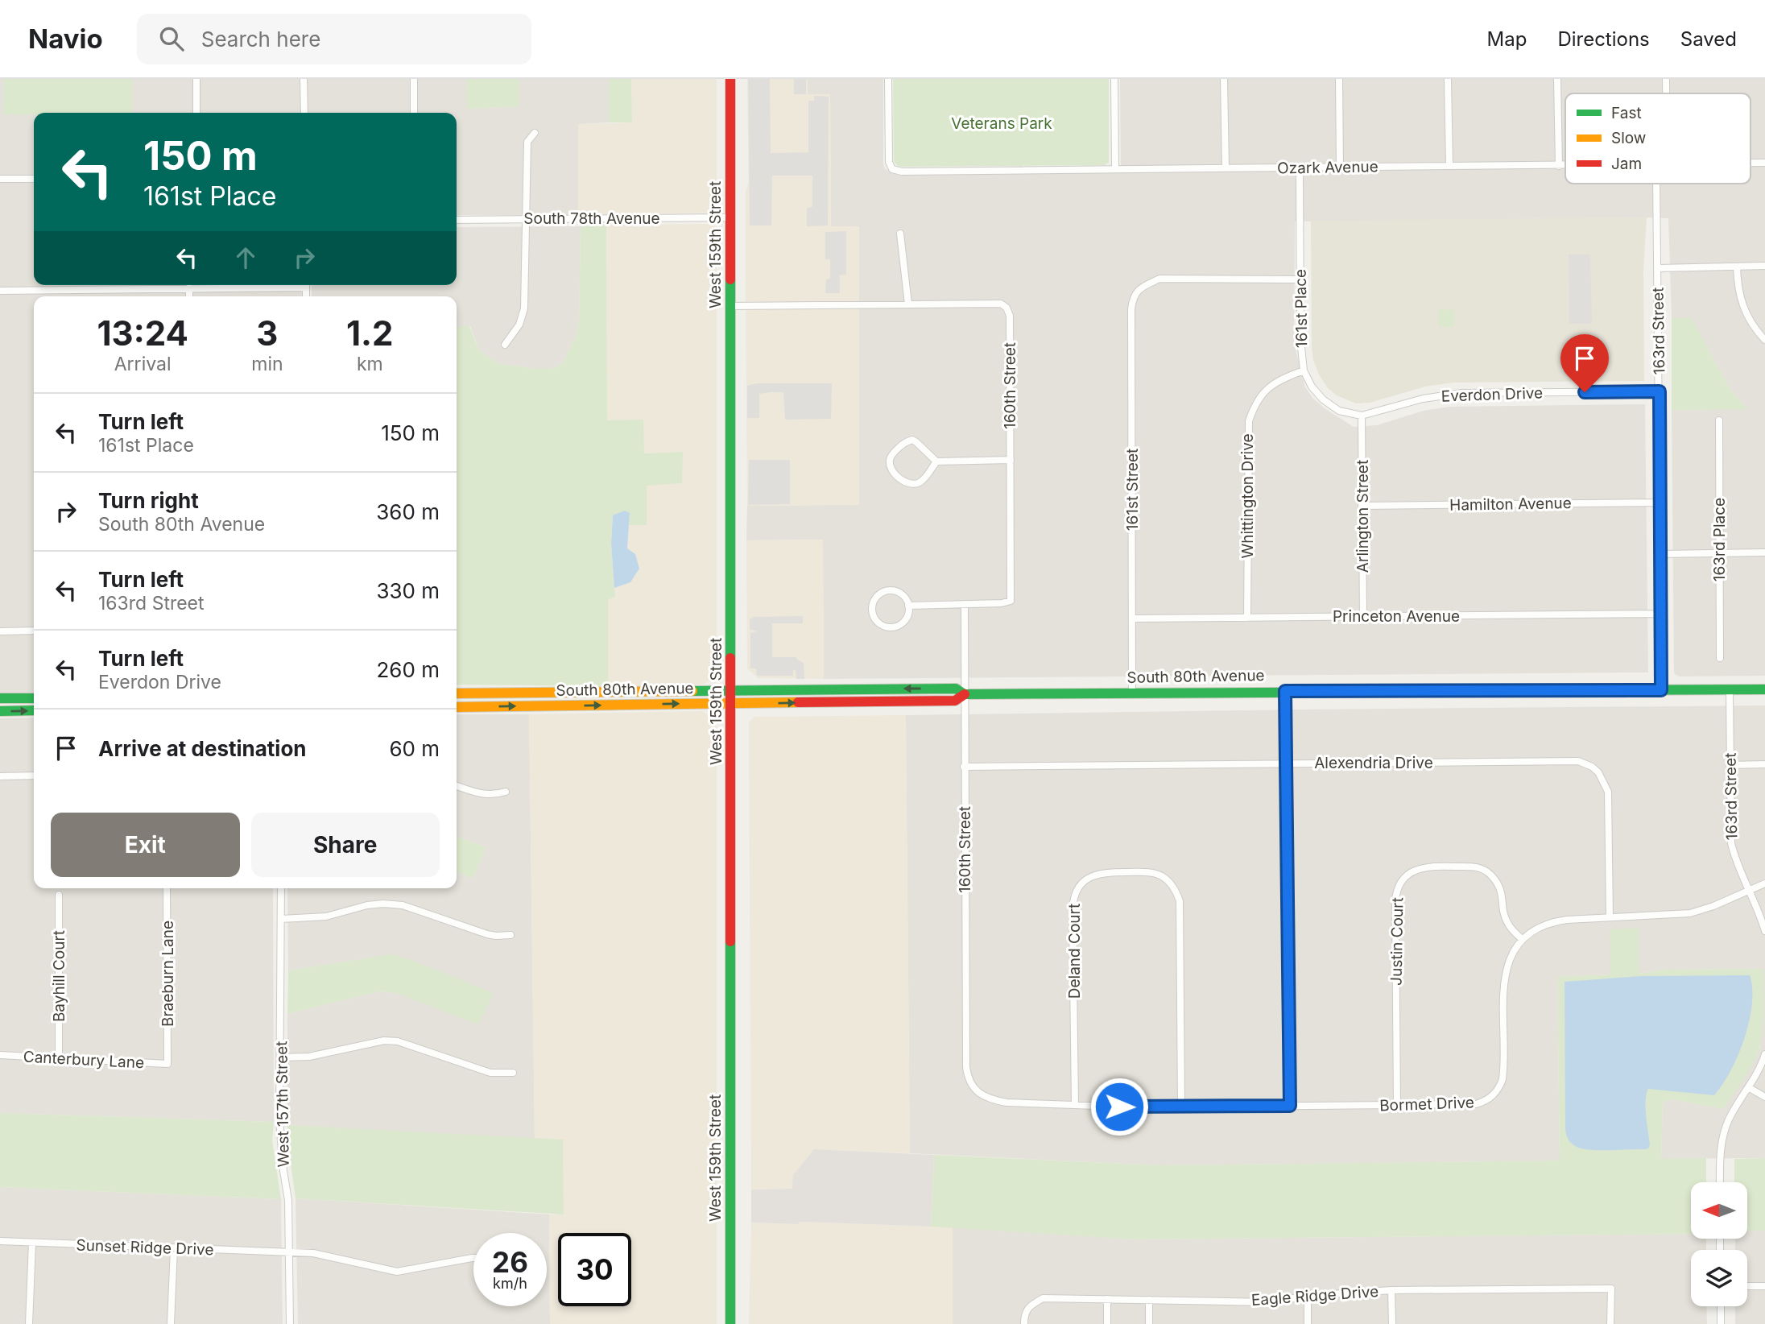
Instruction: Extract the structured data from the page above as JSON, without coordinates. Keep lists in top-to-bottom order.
{
  "streets": {
    "street": [
      "Ozark Avenue",
      "South 78th Avenue",
      "West 159th Street",
      "161st Place",
      "163rd Street",
      "160th Street",
      "Everdon Drive",
      "161st Street",
      "Whittington Drive",
      "Hamilton Avenue",
      "Arlington Street",
      "163rd Place",
      "Princeton Avenue",
      "South 80th Avenue",
      "Alexendria Drive",
      "Justin Court",
      "Deland Court",
      "Braeburn Lane",
      "Bayhill Court",
      "Canterbury Lane",
      "West 157th Street",
      "Bormet Drive",
      "Sunset Ridge Drive",
      "Eagle Ridge Drive"
    ]
  },
  "crossings": [
    ["Ozark Avenue", "161st Place"],
    ["South 78th Avenue", "West 159th Street"],
    ["West 159th Street", "South 80th Avenue"],
    ["161st Place", "Everdon Drive"],
    ["161st Place", "161st Street"],
    ["161st Place", "Whittington Drive"],
    ["161st Place", "Arlington Street"],
    ["163rd Street", "Everdon Drive"],
    ["163rd Street", "Hamilton Avenue"],
    ["163rd Street", "Princeton Avenue"],
    ["163rd Street", "South 80th Avenue"],
    ["160th Street", "South 80th Avenue"],
    ["160th Street", "Alexendria Drive"],
    ["160th Street", "Bormet Drive"],
    ["Everdon Drive", "Arlington Street"],
    ["161st Street", "Princeton Avenue"],
    ["161st Street", "South 80th Avenue"],
    ["Whittington Drive", "Princeton Avenue"],
    ["Hamilton Avenue", "Arlington Street"],
    ["Arlington Street", "Princeton Avenue"],
    ["Justin Court", "Bormet Drive"],
    ["Deland Court", "Bormet Drive"],
    ["Braeburn Lane", "Canterbury Lane"],
    ["Bayhill Court", "Canterbury Lane"],
    ["West 157th Street", "Sunset Ridge Drive"]
  ],
  "parks": ["Veterans Park"],
  "legend": ["Fast", "Slow", "Jam"],
  "north": "left",
  "page": {
    "header": "Navio",
    "search": "Search here",
    "nav": ["Map", "Directions", "Saved"],
    "turn": ["150 m", "161st Place"],
    "eta": [
      "13:24",
      "Arrival",
      "3",
      "min",
      "1.2",
      "km"
    ],
    "list": [
      {
        "name": "Turn left",
        "note": "161st Place",
        "value": "150 m"
      },
      {
        "name": "Turn right",
        "note": "South 80th Avenue",
        "value": "360 m"
      },
      {
        "name": "Turn left",
        "note": "163rd Street",
        "value": "330 m"
      },
      {
        "name": "Turn left",
        "note": "Everdon Drive",
        "value": "260 m"
      },
      {
        "name": "Arrive at destination",
        "value": "60 m"
      }
    ],
    "buttons": ["Exit", "Share"],
    "speed": "26 km/h",
    "limit": "30"
  }
}
